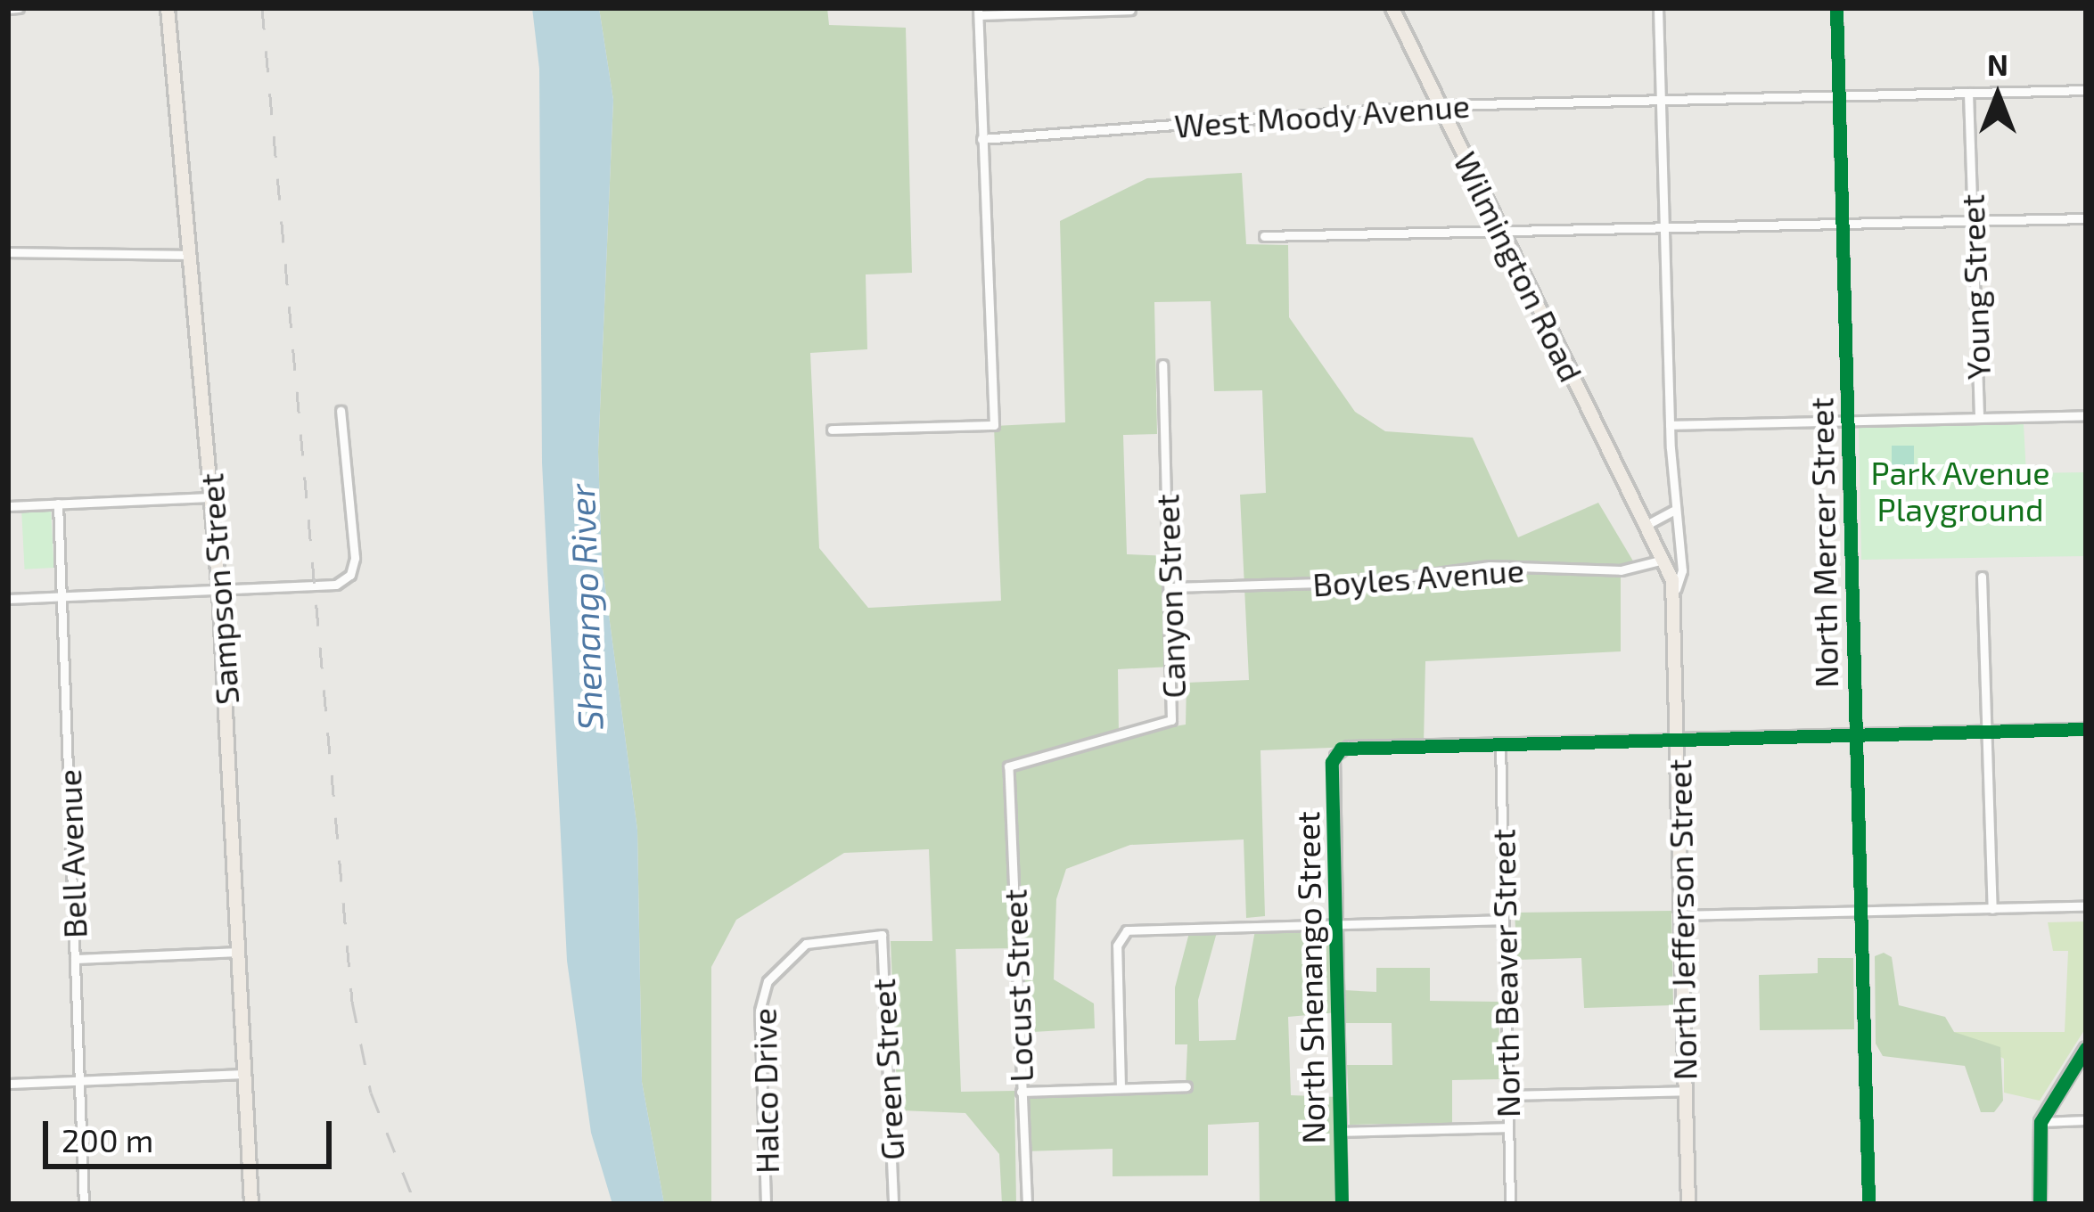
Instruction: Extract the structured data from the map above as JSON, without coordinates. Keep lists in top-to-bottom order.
{
  "streets": {
    "main road": ["Wilmington Road", "Sampson Street", "North Jefferson Street"],
    "street": [
      "West Moody Avenue",
      "Young Street",
      "North Mercer Street",
      "Boyles Avenue",
      "Canyon Street",
      "Bell Avenue",
      "North Beaver Street",
      "North Shenango Street",
      "Locust Street",
      "Green Street",
      "Halco Drive"
    ]
  },
  "crossings": [
    ["West Moody Avenue", "Wilmington Road"],
    ["West Moody Avenue", "Young Street"],
    ["West Moody Avenue", "North Mercer Street"],
    ["West Moody Avenue", "North Jefferson Street"],
    ["Wilmington Road", "Boyles Avenue"],
    ["Wilmington Road", "North Jefferson Street"],
    ["Boyles Avenue", "Canyon Street"],
    ["Canyon Street", "Locust Street"],
    ["North Beaver Street", "North Shenango Street"],
    ["Green Street", "Halco Drive"]
  ],
  "water": ["Shenango River"],
  "parks": ["Park Avenue Playground"],
  "scale_bar": "200 m",
  "north": "top"
}
